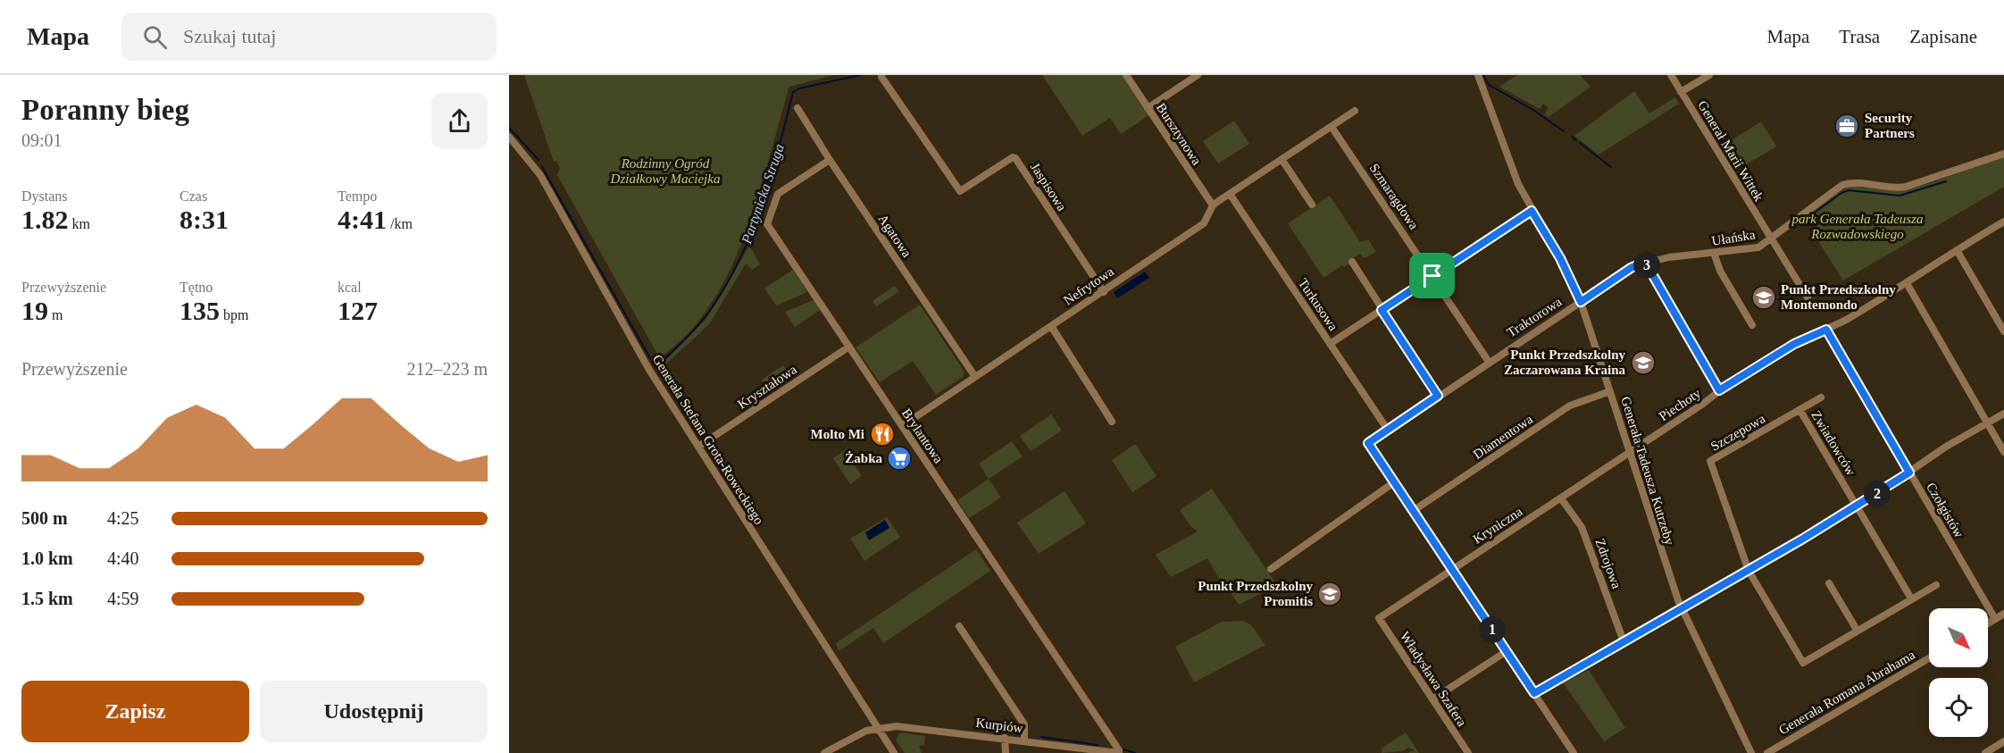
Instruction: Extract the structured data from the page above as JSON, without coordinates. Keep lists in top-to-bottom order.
{
  "streets": {
    "street": [
      "Bursztynowa",
      "Generał Marii Wittek",
      "Jaspisowa",
      "Szmaragdowa",
      "Agatowa",
      "Ułańska",
      "Nefrytowa",
      "Turkusowa",
      "Traktorowa",
      "Kryształowa",
      "Piechoty",
      "Szczepowa",
      "Brylantowa",
      "Diamentowa",
      "Generała Stefana Grota-Roweckiego",
      "Zwiadowców",
      "Generała Tadeusza Kutrzeby",
      "Czołgistów",
      "Kryniczna",
      "Zdrojowa",
      "Władysława Szafera",
      "Generała Romana Abrahama",
      "Kurpiów"
    ]
  },
  "crossings": [
    ["Bursztynowa", "Nefrytowa"],
    ["Generał Marii Wittek", "Ułańska"],
    ["Jaspisowa", "Nefrytowa"],
    ["Szmaragdowa", "Nefrytowa"],
    ["Szmaragdowa", "Traktorowa"],
    ["Agatowa", "Nefrytowa"],
    ["Agatowa", "Brylantowa"],
    ["Ułańska", "Traktorowa"],
    ["Ułańska", "Generała Tadeusza Kutrzeby"],
    ["Nefrytowa", "Turkusowa"],
    ["Nefrytowa", "Brylantowa"],
    ["Turkusowa", "Traktorowa"],
    ["Traktorowa", "Generała Tadeusza Kutrzeby"],
    ["Kryształowa", "Brylantowa"],
    ["Kryształowa", "Generała Stefana Grota-Roweckiego"],
    ["Piechoty", "Generała Tadeusza Kutrzeby"],
    ["Piechoty", "Czołgistów"],
    ["Piechoty", "Kryniczna"],
    ["Szczepowa", "Zwiadowców"],
    ["Brylantowa", "Kurpiów"],
    ["Diamentowa", "Generała Tadeusza Kutrzeby"],
    ["Generała Stefana Grota-Roweckiego", "Kurpiów"],
    ["Generała Tadeusza Kutrzeby", "Kryniczna"],
    ["Kryniczna", "Zdrojowa"],
    ["Kryniczna", "Władysława Szafera"]
  ],
  "water": ["Partynicka Struga"],
  "parks": ["Rodzinny Ogród Działkowy Maciejka", "park Generała Tadeusza Rozwadowskiego"],
  "places": {
    "office": ["Security Partners"],
    "school or university": ["Punkt Przedszkolny Montemondo", "Punkt Przedszkolny Zaczarowana Kraina", "Punkt Przedszkolny Promitis"],
    "restaurant": ["Molto Mi"],
    "supermarket": ["Żabka"]
  },
  "north": "bottom right",
  "page": {
    "header": "Mapa",
    "search": "Szukaj tutaj",
    "nav": ["Mapa", "Trasa", "Zapisane"],
    "heading": ["Poranny bieg", "09:01"],
    "stats": [
      ["Dystans", "1.82 km"],
      ["Czas", "8:31"],
      ["Tempo", "4:41 /km"],
      ["Przewyższenie", "19 m"],
      ["Tętno", "135 bpm"],
      ["kcal", "127"]
    ],
    "pins": ["3", "2", "1"],
    "chart": ["Przewyższenie", "212–223 m"],
    "list": [
      {
        "name": "500 m",
        "note": "4:25"
      },
      {
        "name": "1.0 km",
        "note": "4:40"
      },
      {
        "name": "1.5 km",
        "note": "4:59"
      }
    ],
    "buttons": ["Zapisz", "Udostępnij"]
  }
}
